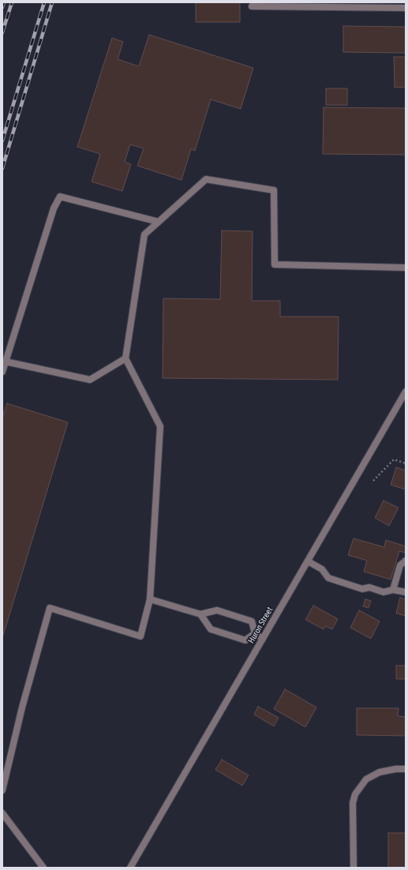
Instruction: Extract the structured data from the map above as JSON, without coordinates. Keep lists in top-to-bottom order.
{
  "streets": {
    "street": ["Huron Street"]
  }
}
